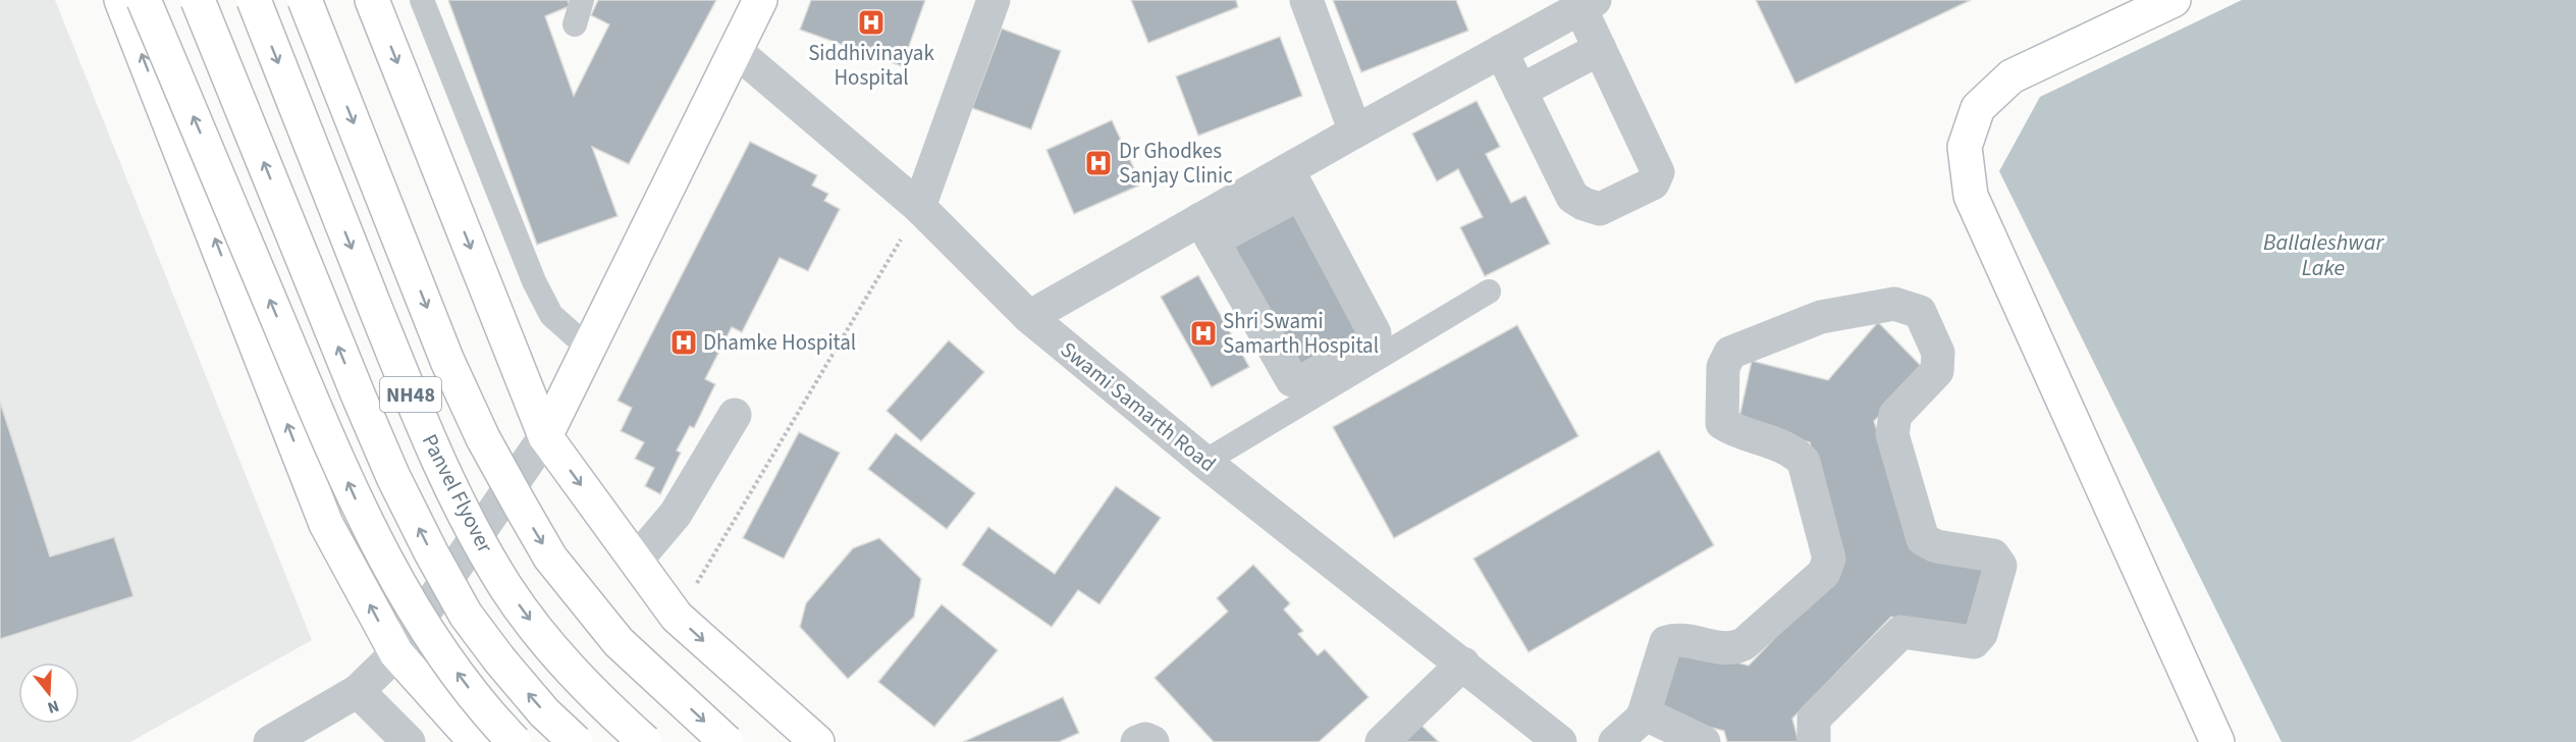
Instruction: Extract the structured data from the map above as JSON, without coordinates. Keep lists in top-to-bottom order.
{
  "streets": {
    "main road": ["NH48", "Panvel Flyover"],
    "street": ["Swami Samarth Road"]
  },
  "water": ["Ballaleshwar Lake"],
  "places": {
    "hospital": [
      "Siddhivinayak Hospital",
      "Dr Ghodkes Sanjay Clinic",
      "Shri Swami Samarth Hospital",
      "Dhamke Hospital"
    ]
  },
  "north": "bottom"
}
